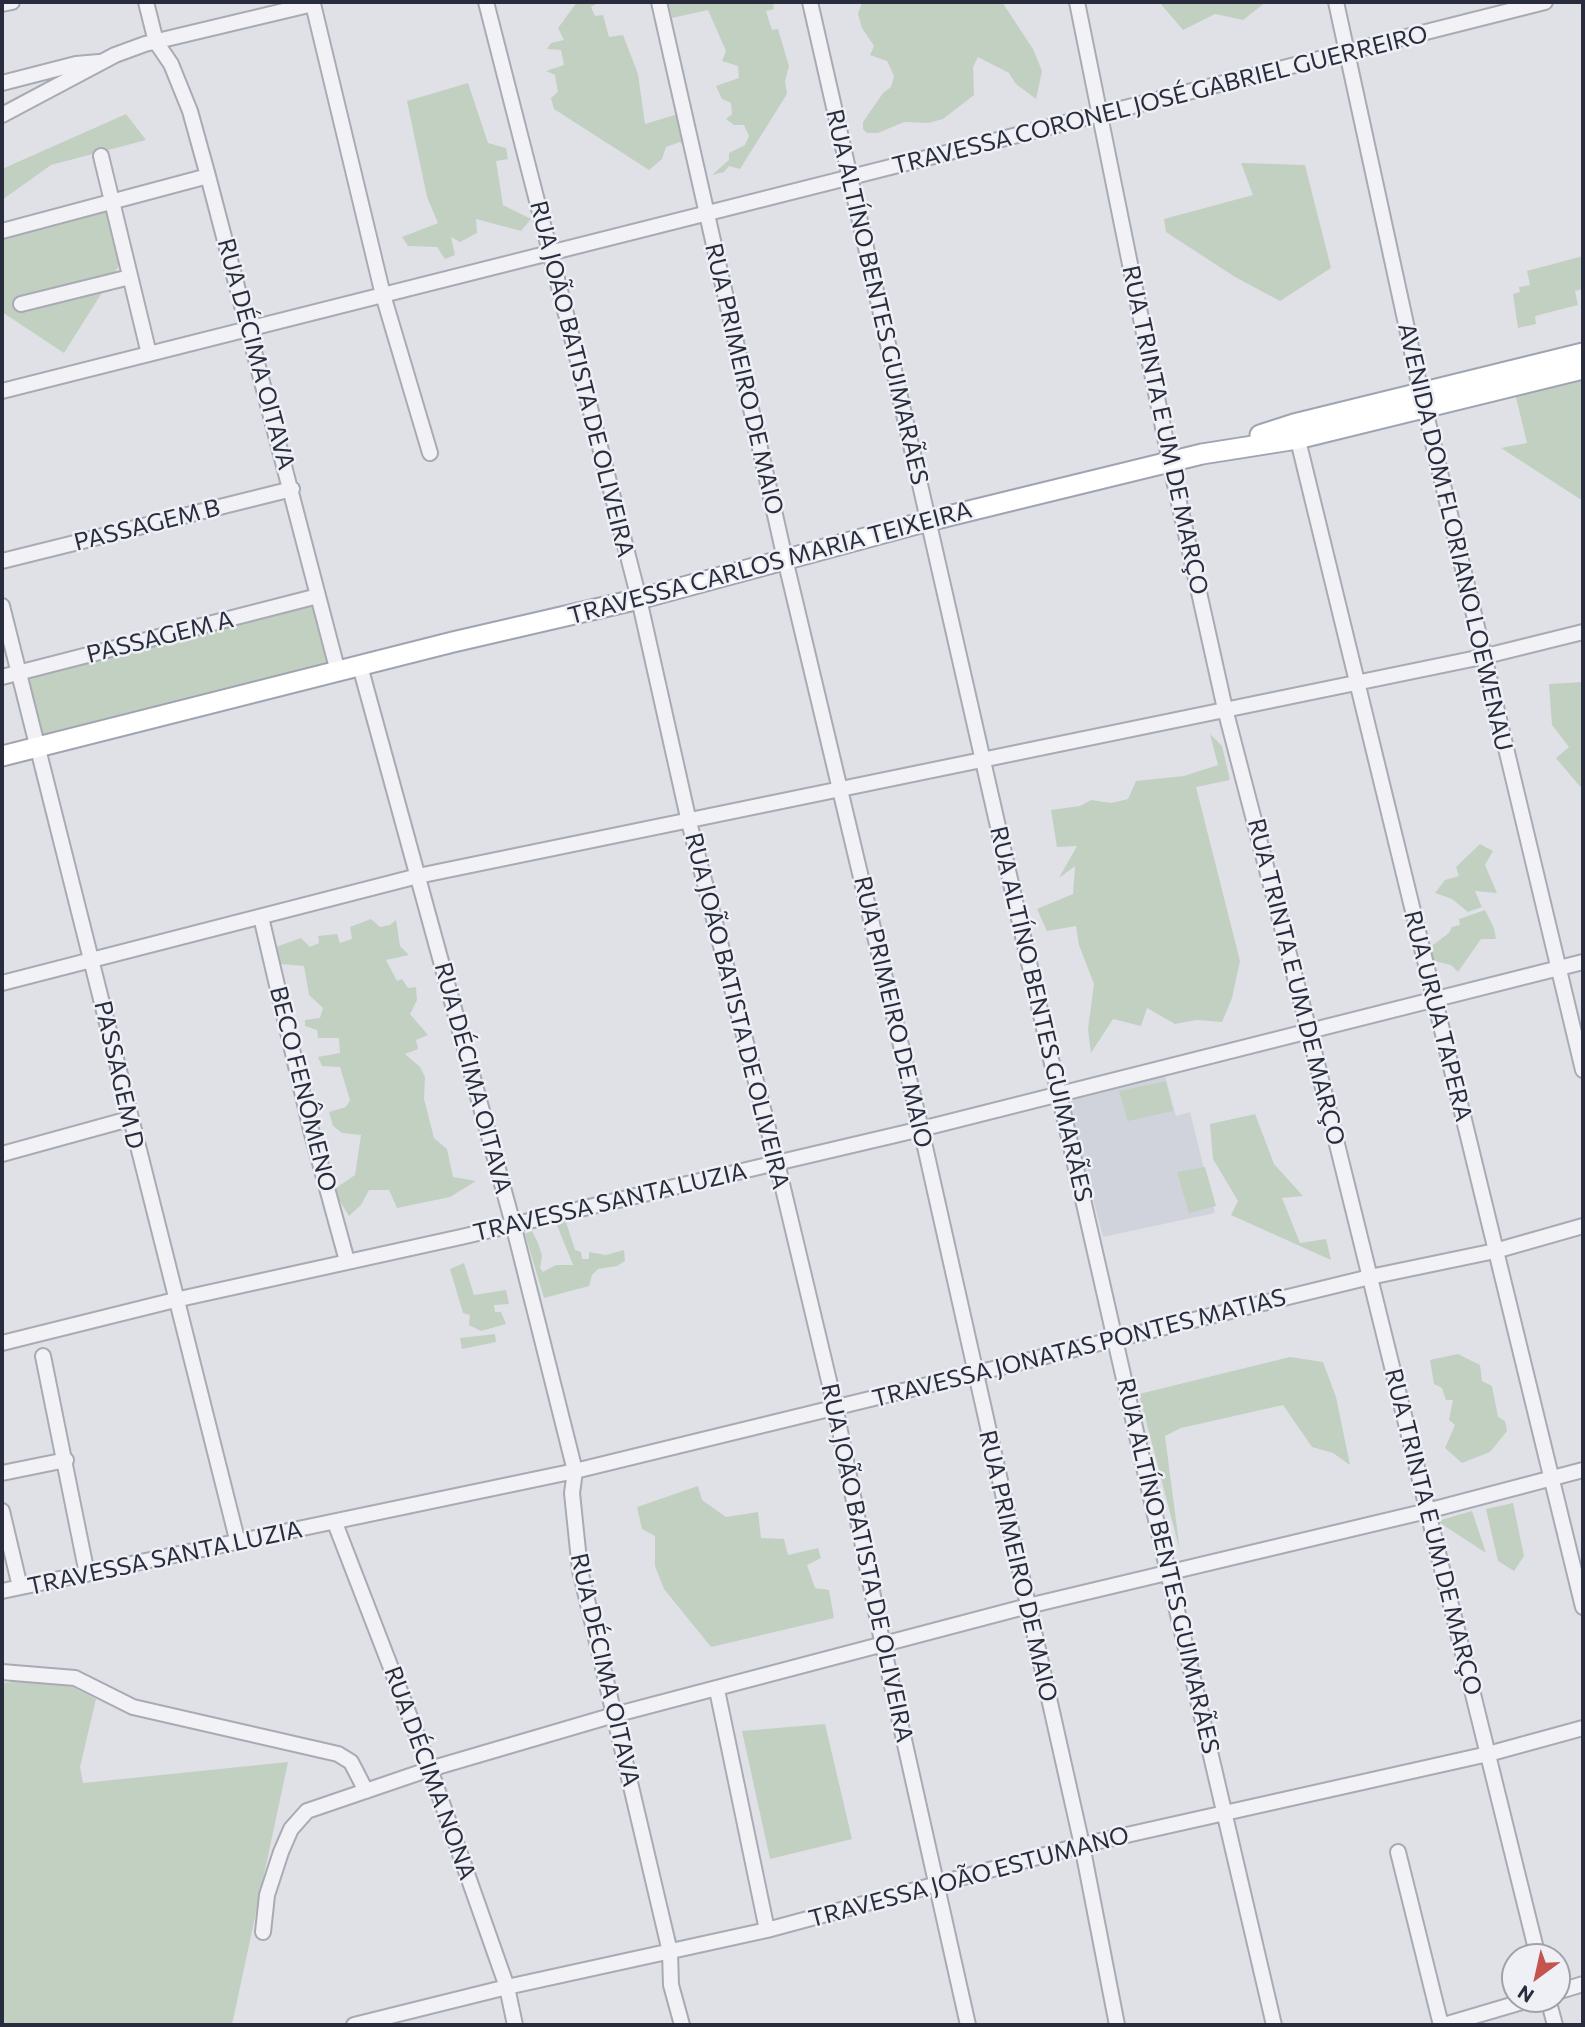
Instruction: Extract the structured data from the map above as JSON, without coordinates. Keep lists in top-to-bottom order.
{
  "streets": {
    "main road": ["TRAVESSA CARLOS MARIA TEIXEIRA"],
    "street": [
      "TRAVESSA CORONEL JOSÉ GABRIEL GUERREIRO",
      "RUA ALTÍNO BENTES GUIMARÃES",
      "RUA DÉCIMA OITAVA",
      "RUA JOÃO BATISTA DE OLIVEIRA",
      "RUA PRIMEIRO DE MAIO",
      "RUA TRINTA E UM DE MARÇO",
      "PASSAGEM B",
      "AVENIDA DOM FLORIANO LOEWENAU",
      "PASSAGEM A",
      "RUA URUA TAPERA",
      "PASSAGEM D",
      "BECO FENÔMENO",
      "TRAVESSA SANTA LUZIA",
      "TRAVESSA JONATAS PONTES MATIAS",
      "RUA DÉCIMA NONA",
      "TRAVESSA JOÃO ESTUMANO"
    ]
  },
  "crossings": [
    ["TRAVESSA CORONEL JOSÉ GABRIEL GUERREIRO", "RUA ALTÍNO BENTES GUIMARÃES"],
    ["TRAVESSA CORONEL JOSÉ GABRIEL GUERREIRO", "RUA DÉCIMA OITAVA"],
    ["TRAVESSA CORONEL JOSÉ GABRIEL GUERREIRO", "RUA JOÃO BATISTA DE OLIVEIRA"],
    ["TRAVESSA CORONEL JOSÉ GABRIEL GUERREIRO", "RUA PRIMEIRO DE MAIO"],
    ["TRAVESSA CORONEL JOSÉ GABRIEL GUERREIRO", "RUA TRINTA E UM DE MARÇO"],
    ["TRAVESSA CORONEL JOSÉ GABRIEL GUERREIRO", "AVENIDA DOM FLORIANO LOEWENAU"],
    ["RUA ALTÍNO BENTES GUIMARÃES", "TRAVESSA CARLOS MARIA TEIXEIRA"],
    ["RUA ALTÍNO BENTES GUIMARÃES", "TRAVESSA SANTA LUZIA"],
    ["RUA ALTÍNO BENTES GUIMARÃES", "TRAVESSA JONATAS PONTES MATIAS"],
    ["RUA ALTÍNO BENTES GUIMARÃES", "TRAVESSA JOÃO ESTUMANO"],
    ["RUA DÉCIMA OITAVA", "PASSAGEM B"],
    ["RUA DÉCIMA OITAVA", "TRAVESSA CARLOS MARIA TEIXEIRA"],
    ["RUA DÉCIMA OITAVA", "PASSAGEM A"],
    ["RUA DÉCIMA OITAVA", "TRAVESSA SANTA LUZIA"],
    ["RUA DÉCIMA OITAVA", "TRAVESSA JONATAS PONTES MATIAS"],
    ["RUA DÉCIMA OITAVA", "TRAVESSA JOÃO ESTUMANO"],
    ["RUA JOÃO BATISTA DE OLIVEIRA", "TRAVESSA CARLOS MARIA TEIXEIRA"],
    ["RUA JOÃO BATISTA DE OLIVEIRA", "TRAVESSA SANTA LUZIA"],
    ["RUA JOÃO BATISTA DE OLIVEIRA", "TRAVESSA JONATAS PONTES MATIAS"],
    ["RUA JOÃO BATISTA DE OLIVEIRA", "TRAVESSA JOÃO ESTUMANO"],
    ["RUA PRIMEIRO DE MAIO", "TRAVESSA CARLOS MARIA TEIXEIRA"],
    ["RUA PRIMEIRO DE MAIO", "TRAVESSA SANTA LUZIA"],
    ["RUA PRIMEIRO DE MAIO", "TRAVESSA JONATAS PONTES MATIAS"],
    ["RUA PRIMEIRO DE MAIO", "TRAVESSA JOÃO ESTUMANO"],
    ["RUA TRINTA E UM DE MARÇO", "TRAVESSA CARLOS MARIA TEIXEIRA"],
    ["RUA TRINTA E UM DE MARÇO", "TRAVESSA SANTA LUZIA"],
    ["RUA TRINTA E UM DE MARÇO", "TRAVESSA JONATAS PONTES MATIAS"],
    ["RUA TRINTA E UM DE MARÇO", "TRAVESSA JOÃO ESTUMANO"],
    ["AVENIDA DOM FLORIANO LOEWENAU", "TRAVESSA CARLOS MARIA TEIXEIRA"],
    ["AVENIDA DOM FLORIANO LOEWENAU", "TRAVESSA SANTA LUZIA"],
    ["TRAVESSA CARLOS MARIA TEIXEIRA", "RUA URUA TAPERA"],
    ["TRAVESSA CARLOS MARIA TEIXEIRA", "PASSAGEM D"],
    ["PASSAGEM A", "PASSAGEM D"],
    ["RUA URUA TAPERA", "TRAVESSA SANTA LUZIA"],
    ["RUA URUA TAPERA", "TRAVESSA JONATAS PONTES MATIAS"],
    ["PASSAGEM D", "TRAVESSA SANTA LUZIA"],
    ["BECO FENÔMENO", "TRAVESSA SANTA LUZIA"],
    ["TRAVESSA SANTA LUZIA", "TRAVESSA JONATAS PONTES MATIAS"],
    ["TRAVESSA SANTA LUZIA", "RUA DÉCIMA NONA"],
    ["RUA DÉCIMA NONA", "TRAVESSA JOÃO ESTUMANO"]
  ],
  "north": "bottom left"
}
